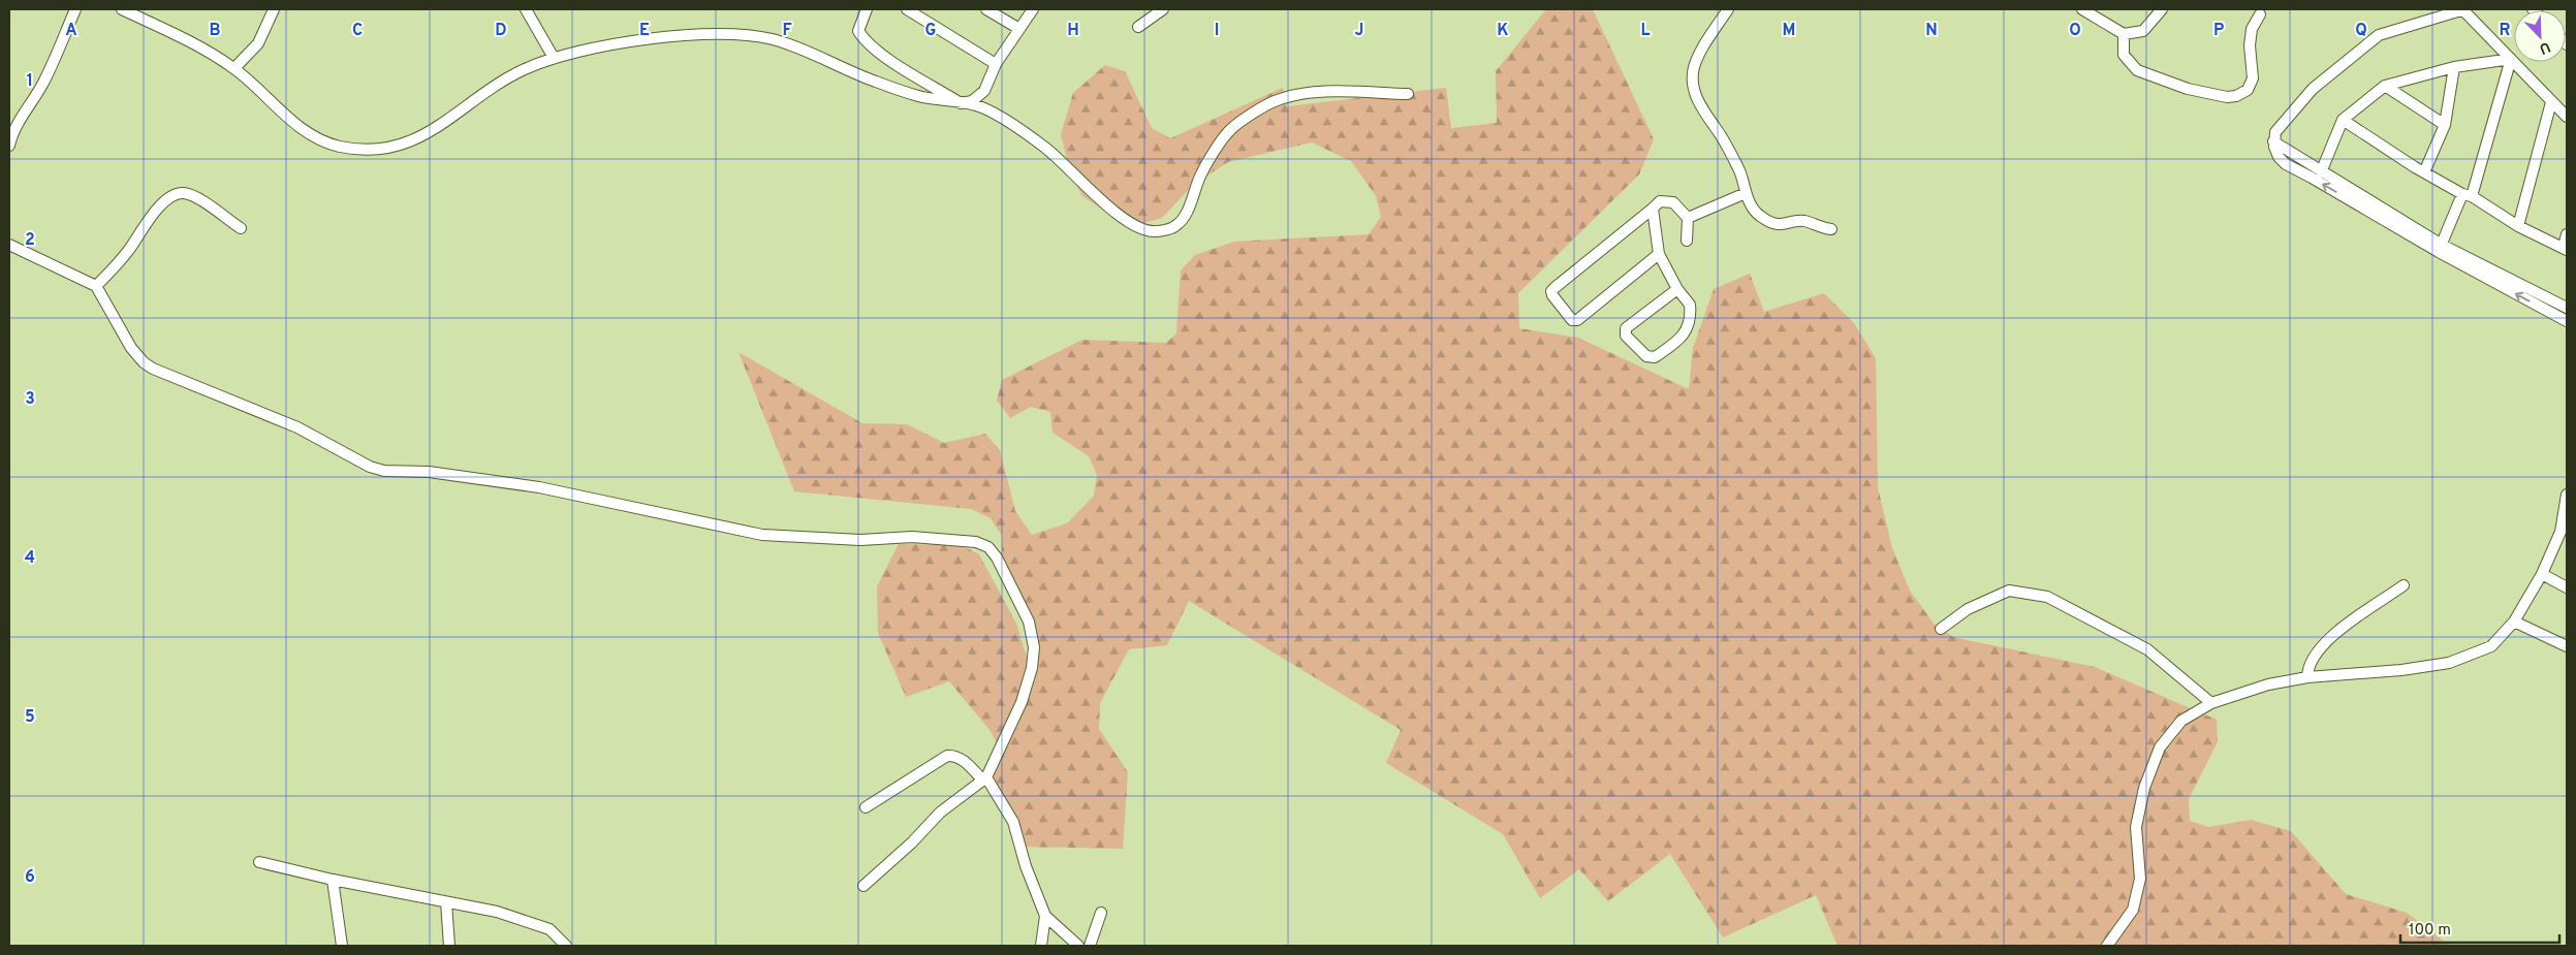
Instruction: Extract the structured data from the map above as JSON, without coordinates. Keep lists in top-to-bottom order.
{
  "scale_bar": "100 m",
  "north": "bottom right",
  "grid": {
    "columns": [
      "A",
      "B",
      "C",
      "D",
      "E",
      "F",
      "G",
      "H",
      "I",
      "J",
      "K",
      "L",
      "M",
      "N",
      "O",
      "P",
      "Q",
      "R"
    ],
    "rows": [
      "1",
      "2",
      "3",
      "4",
      "5",
      "6"
    ]
  }
}
